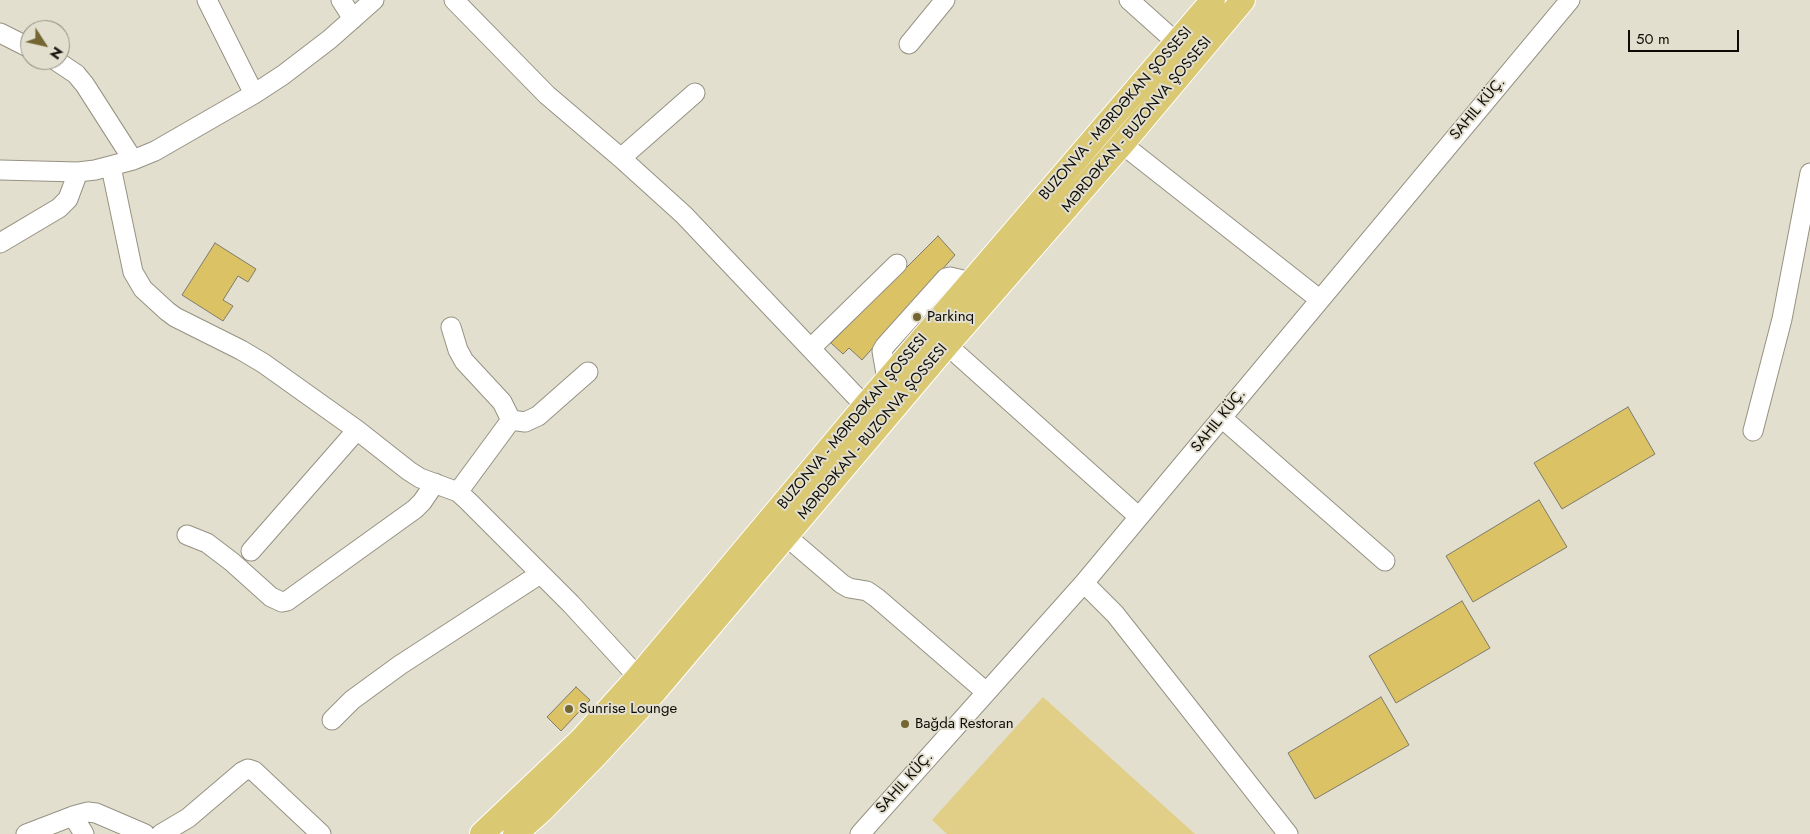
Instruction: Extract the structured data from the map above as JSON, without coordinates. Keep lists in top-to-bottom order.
{
  "streets": {
    "main road": ["BUZONVA - MƏRDƏKAN ŞOSSESI", "MƏRDƏKAN - BUZONVA ŞOSSESI"],
    "street": ["SAHIL KÜÇ."]
  },
  "places": ["Parkinq", "Sunrise Lounge", "Bağda Restoran"],
  "scale_bar": "50 m",
  "north": "bottom right"
}
